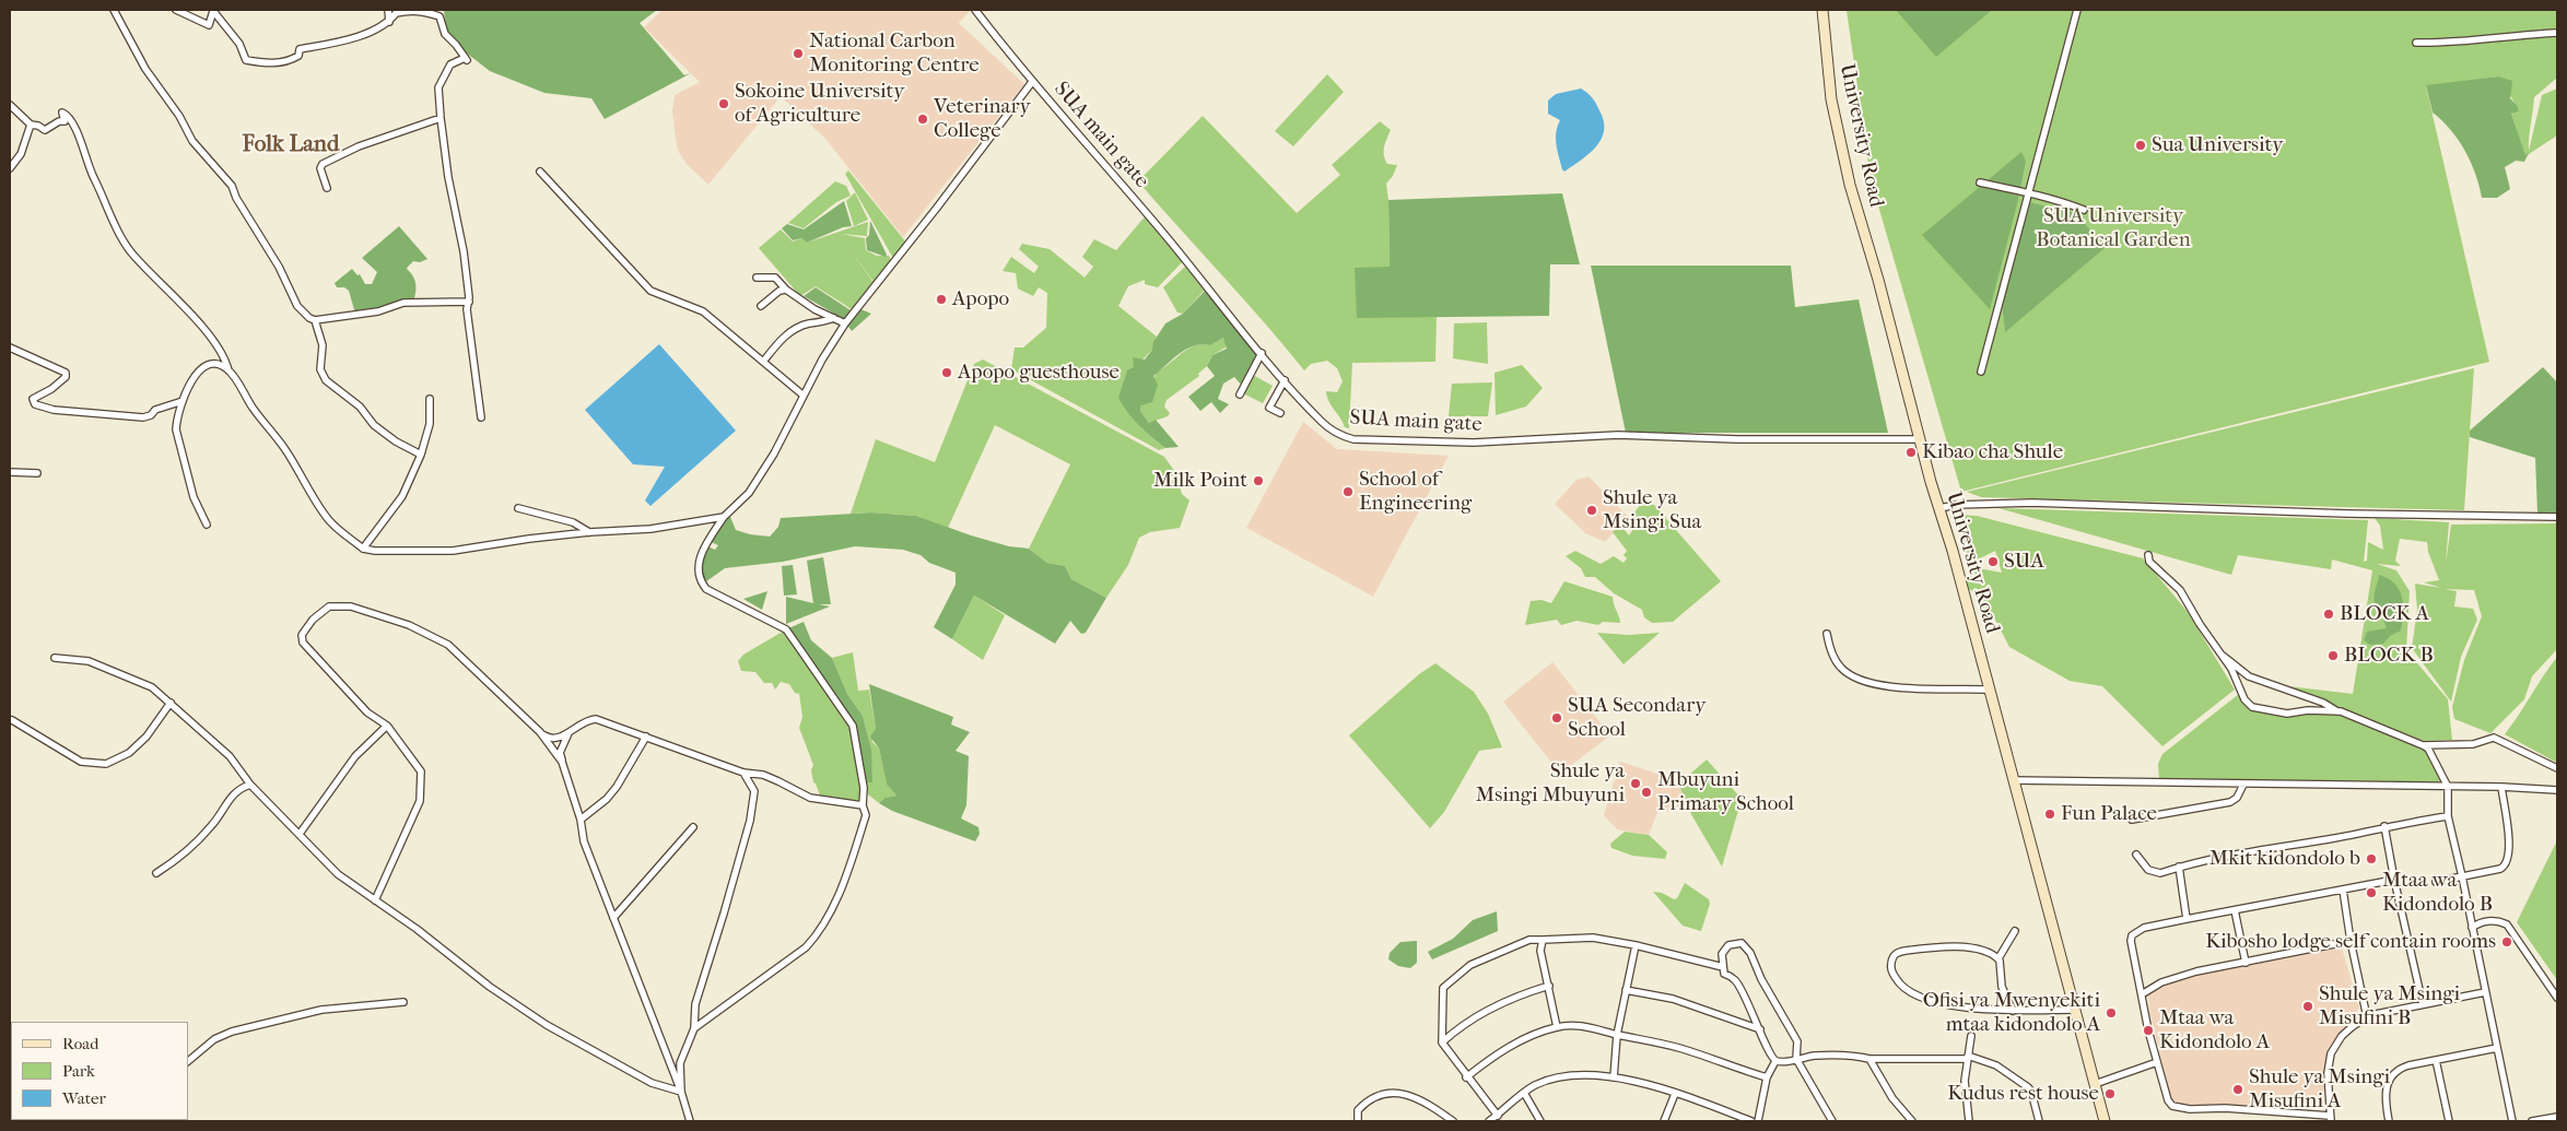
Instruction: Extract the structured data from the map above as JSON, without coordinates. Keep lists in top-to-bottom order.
{
  "streets": {
    "main road": ["University Road"],
    "street": ["SUA main gate"]
  },
  "crossings": [
    ["SUA main gate", "University Road"]
  ],
  "districts": ["Folk Land"],
  "parks": ["SUA University Botanical Garden"],
  "places": [
    "National Carbon Monitoring Centre",
    "Sokoine University of Agriculture",
    "Veterinary College",
    "Sua University",
    "Apopo",
    "Apopo guesthouse",
    "Kibao cha Shule",
    "Milk Point",
    "School of Engineering",
    "Shule ya Msingi Sua",
    "SUA",
    "BLOCK A",
    "BLOCK B",
    "SUA Secondary School",
    "Shule ya Msingi Mbuyuni",
    "Mbuyuni Primary School",
    "Fun Palace",
    "Mkit kidondolo b",
    "Mtaa wa Kidondolo B",
    "Kibosho lodge self contain rooms",
    "Shule ya Msingi Misufini B",
    "Ofisi ya Mwenyekiti mtaa kidondolo A",
    "Mtaa wa Kidondolo A",
    "Shule ya Msingi Misufini A",
    "Kudus rest house"
  ],
  "legend": ["Road", "Park", "Water"]
}
